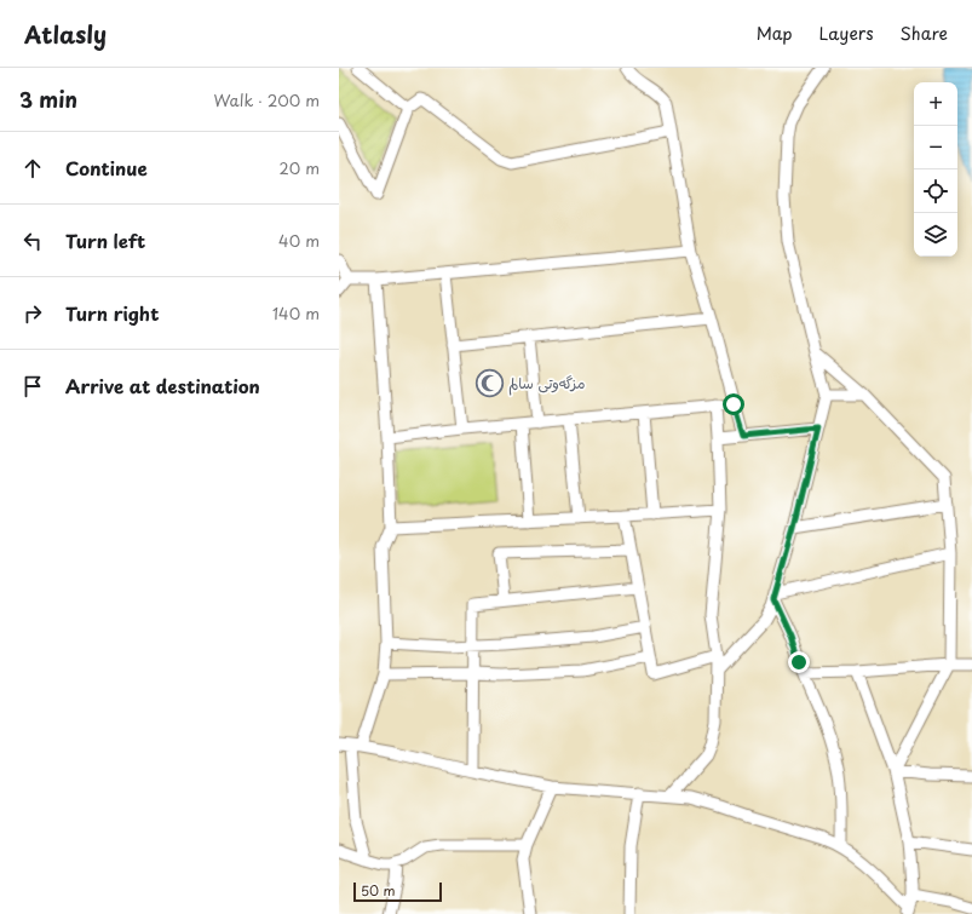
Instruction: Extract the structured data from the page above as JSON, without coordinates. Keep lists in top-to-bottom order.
{
  "places": {
    "mosque": ["مزگەوتی سالم"]
  },
  "scale_bar": "50 m",
  "page": {
    "header": "Atlasly",
    "nav": ["Map", "Layers", "Share"],
    "heading": ["3 min", "Walk · 200 m"],
    "map_buttons": ["+", "−"],
    "list": [
      ["Continue", "20 m"],
      ["Turn left", "40 m"],
      ["Turn right", "140 m"],
      "Arrive at destination"
    ],
    "scale": "50 m"
  }
}
